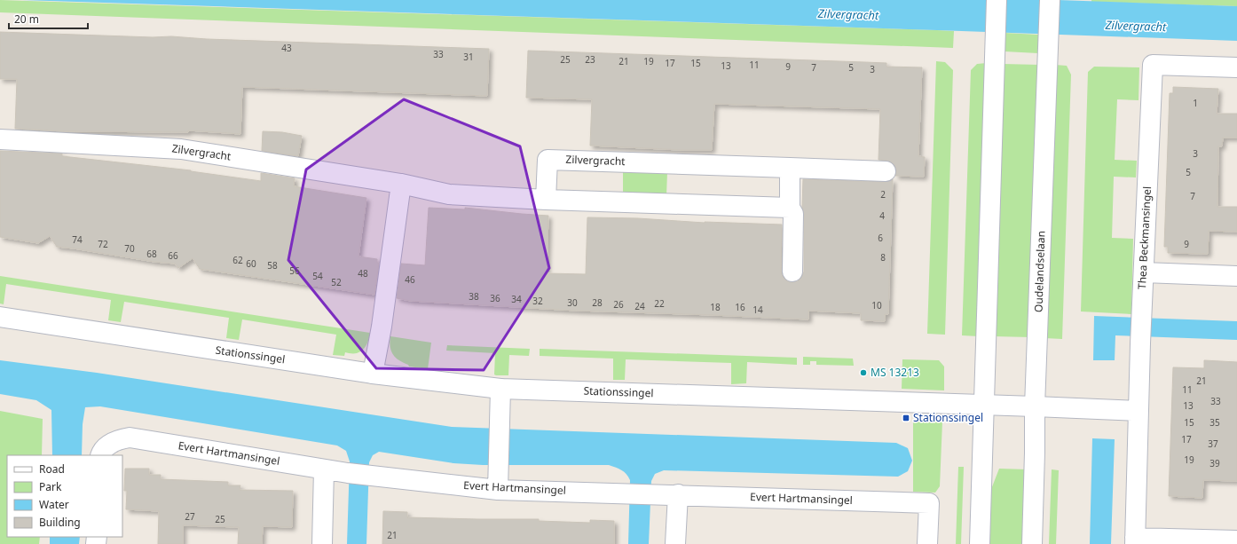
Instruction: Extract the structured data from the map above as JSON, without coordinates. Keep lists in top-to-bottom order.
{
  "streets": {
    "street": [
      "Zilvergracht",
      "Thea Beckmansingel",
      "Oudelandselaan",
      "Stationssingel",
      "Evert Hartmansingel"
    ]
  },
  "crossings": [
    ["Oudelandselaan", "Stationssingel"]
  ],
  "water": ["Zilvergracht"],
  "places": {
    "other": ["MS 13213"],
    "transit": ["Stationssingel"]
  },
  "house_numbers": [
    "43",
    "33",
    "31",
    "25",
    "23",
    "21",
    "19",
    "17",
    "15",
    "11",
    "13",
    "9",
    "7",
    "5",
    "3",
    "1",
    "3",
    "5",
    "2",
    "7",
    "4",
    "6",
    "74",
    "72",
    "9",
    "70",
    "68",
    "66",
    "8",
    "62",
    "60",
    "58",
    "56",
    "48",
    "54",
    "46",
    "52",
    "38",
    "36",
    "34",
    "32",
    "30",
    "28",
    "22",
    "26",
    "10",
    "24",
    "18",
    "16",
    "14",
    "21",
    "11",
    "33",
    "13",
    "15",
    "35",
    "17",
    "37",
    "19",
    "39",
    "27",
    "25",
    "21"
  ],
  "legend": [
    "Road",
    "Park",
    "Water",
    "Building"
  ],
  "scale_bar": "20 m"
}
